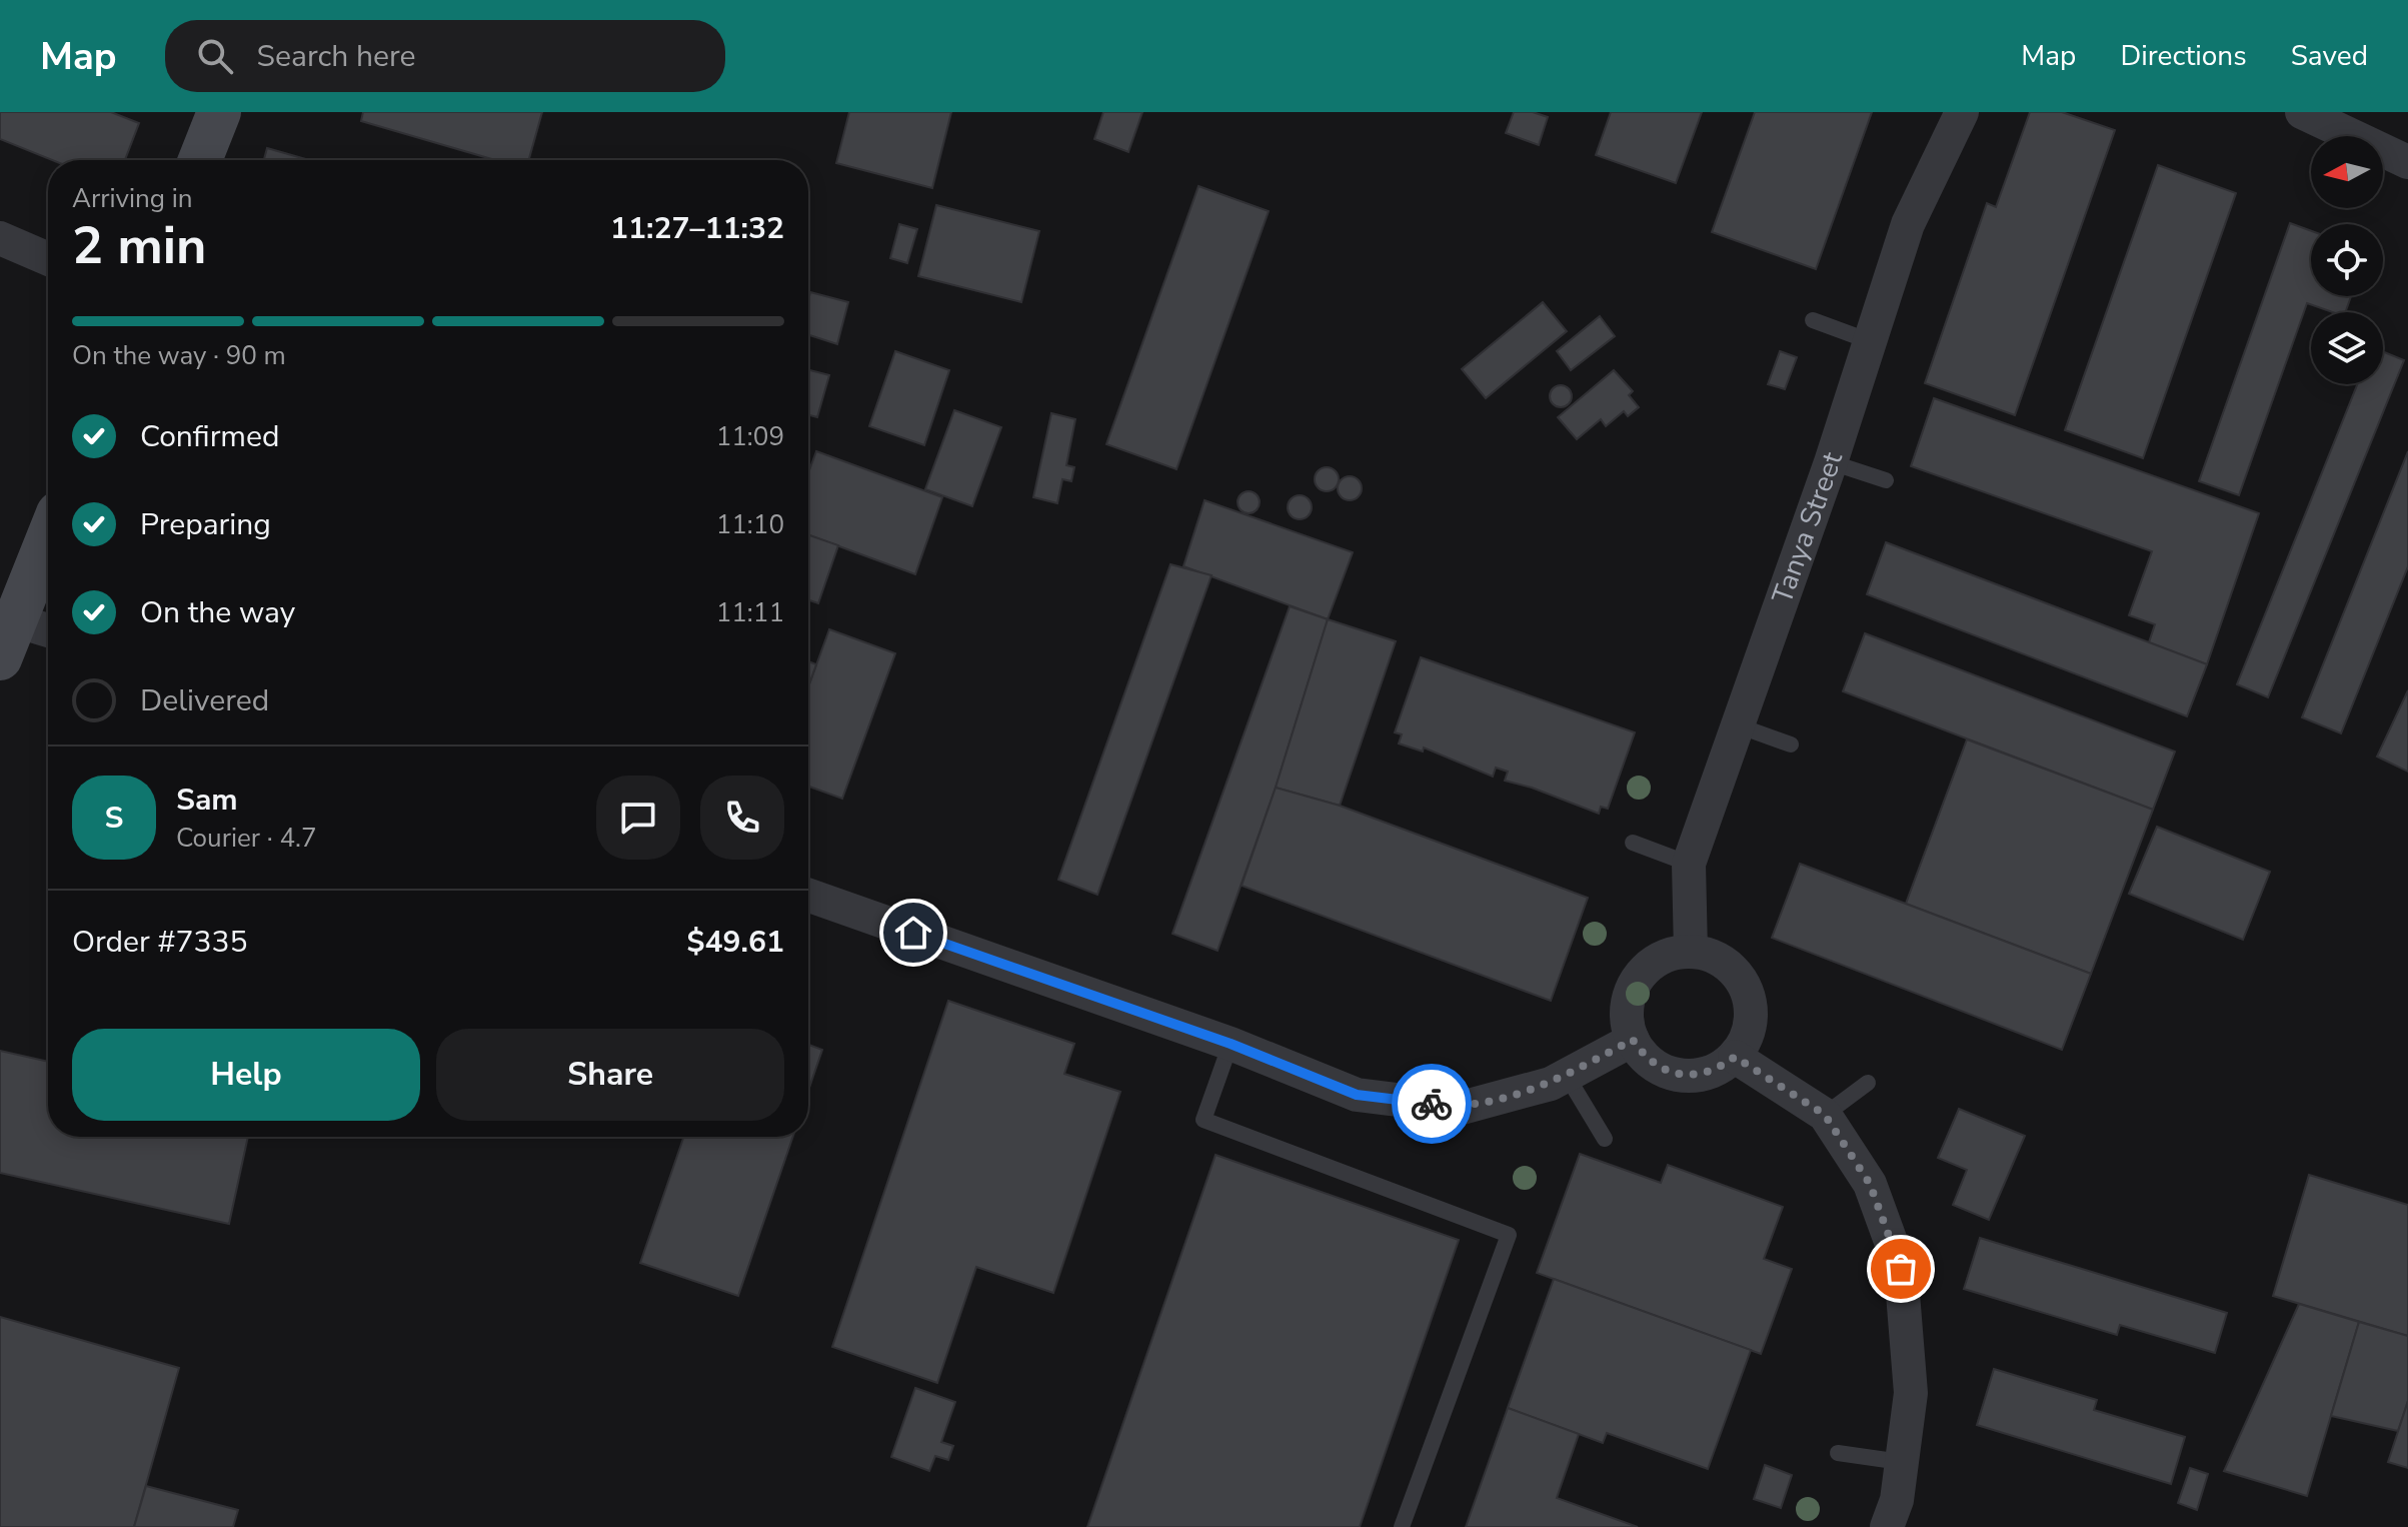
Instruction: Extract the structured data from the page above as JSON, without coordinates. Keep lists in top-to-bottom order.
{
  "streets": {
    "street": ["Tanya Street"]
  },
  "north": "left",
  "page": {
    "header": "Map",
    "search": "Search here",
    "nav": ["Map", "Directions", "Saved"],
    "heading": ["2 min", "Arriving in", "11:27–11:32"],
    "panel": [
      "Sam",
      "Courier · 4.7",
      "Order #7335",
      "$49.61"
    ],
    "bar": "On the way · 90 m",
    "list": [
      ["Confirmed", "11:09"],
      ["Preparing", "11:10"],
      ["On the way", "11:11"],
      "Delivered"
    ],
    "round": "S",
    "buttons": ["Help", "Share"]
  }
}
